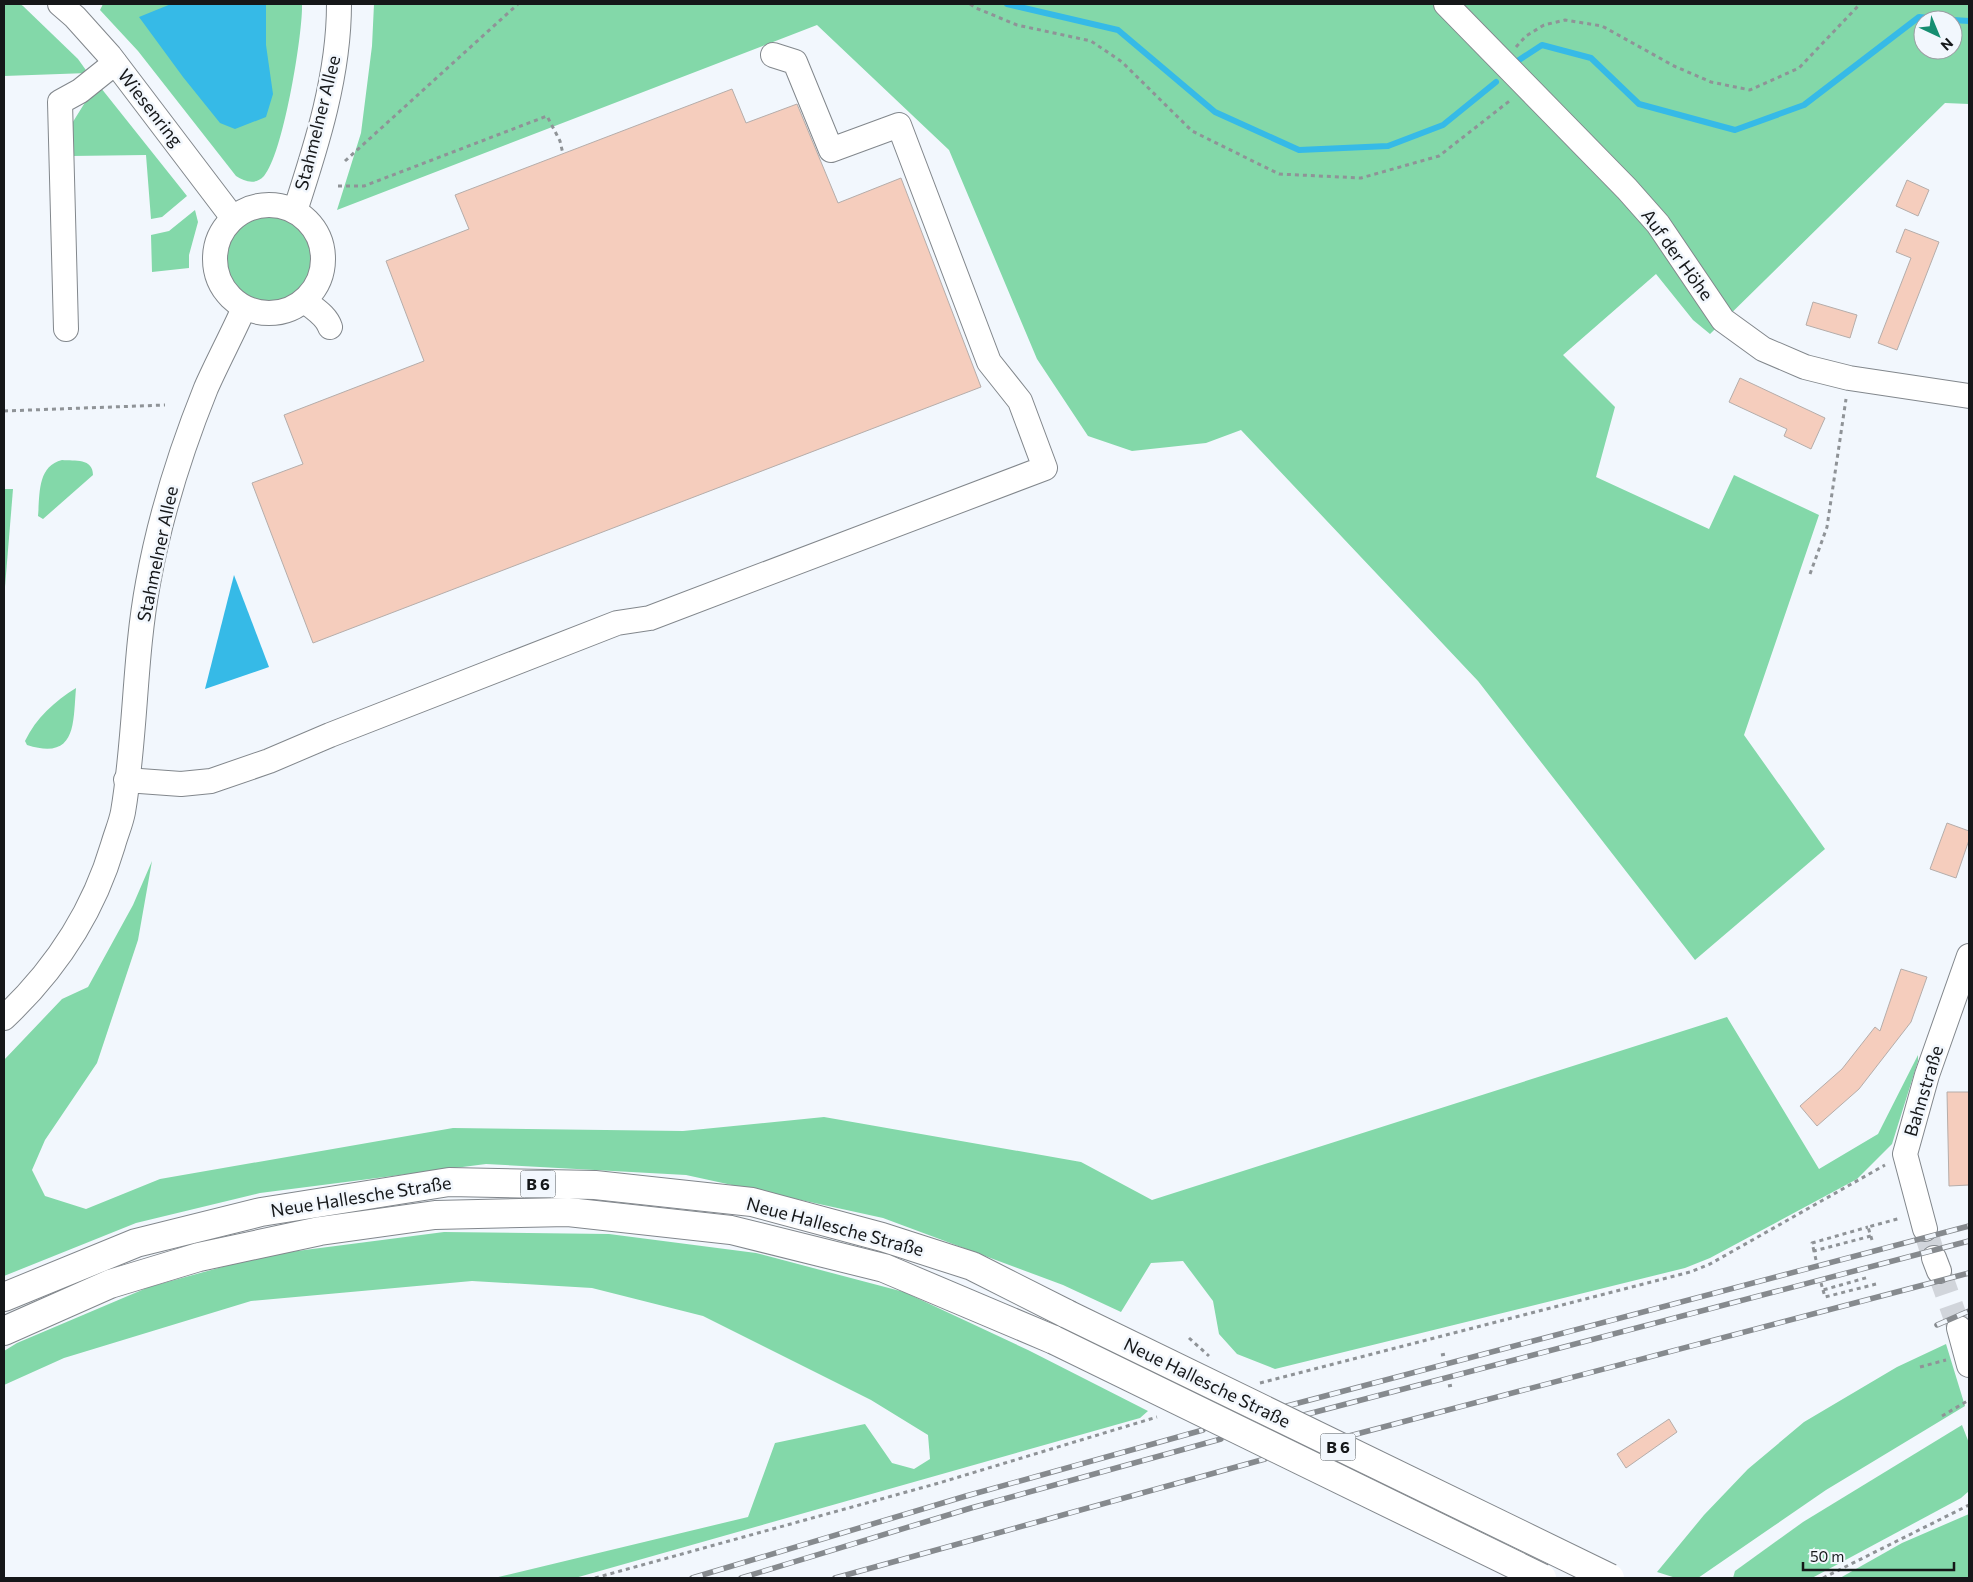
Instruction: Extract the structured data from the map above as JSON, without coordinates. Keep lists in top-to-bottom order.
{
  "streets": {
    "main road": ["B 6", "Neue Hallesche Straße"],
    "street": [
      "Wiesenring",
      "Stahmelner Allee",
      "Auf der Höhe",
      "Bahnstraße"
    ]
  },
  "crossings": [
    ["Wiesenring", "Stahmelner Allee"]
  ],
  "scale_bar": "50 m",
  "north": "bottom right"
}
